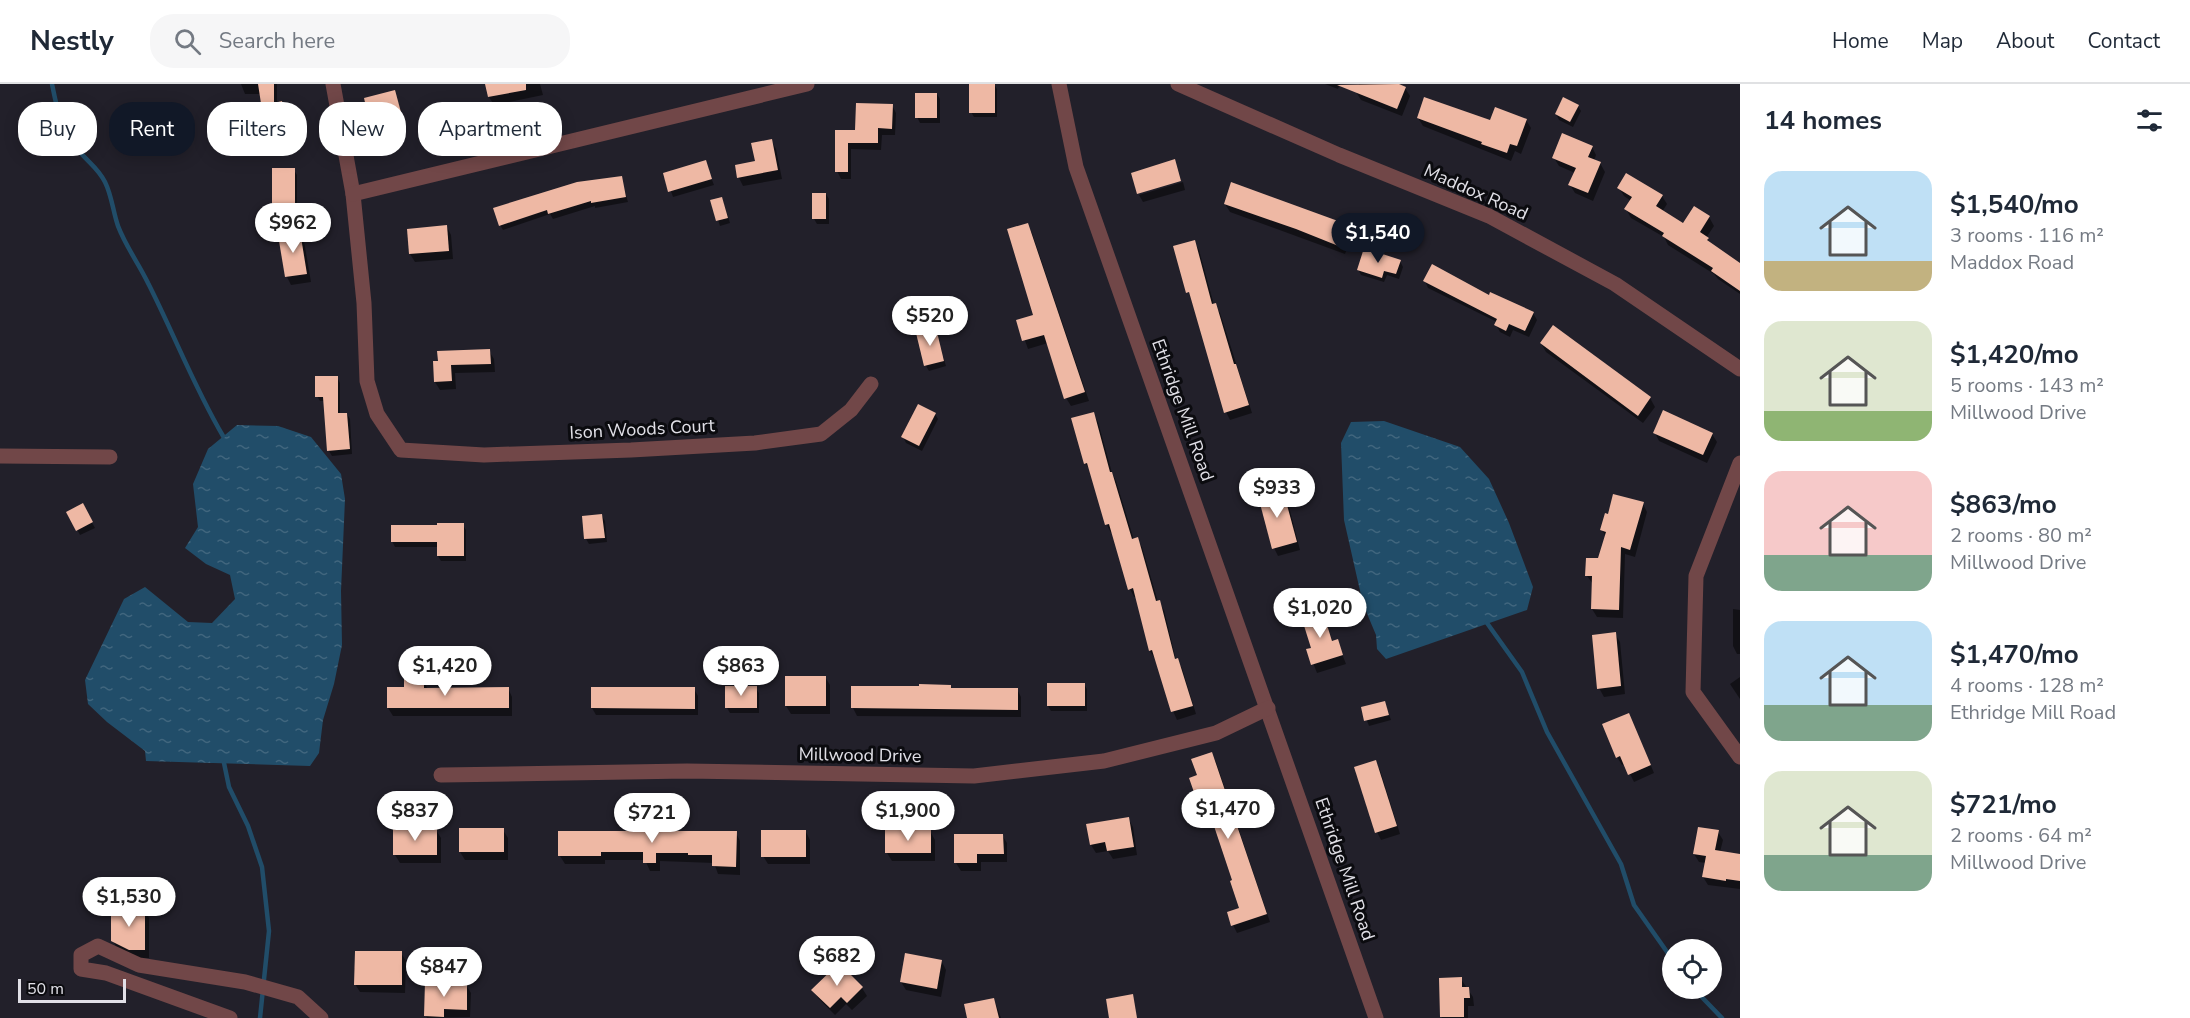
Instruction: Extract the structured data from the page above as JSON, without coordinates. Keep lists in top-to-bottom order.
{
  "streets": {
    "street": [
      "Maddox Road",
      "Ethridge Mill Road",
      "Ison Woods Court",
      "Millwood Drive"
    ]
  },
  "crossings": [
    ["Ethridge Mill Road", "Millwood Drive"]
  ],
  "scale_bar": "50 m",
  "page": {
    "header": "Nestly",
    "search": "Search here",
    "nav": [
      "Home",
      "Map",
      "About",
      "Contact"
    ],
    "heading": "14 homes",
    "chip": [
      "Buy",
      "Rent",
      "Filters",
      "New",
      "Apartment"
    ],
    "list": [
      {
        "name": "$1,540/mo",
        "note": "3 rooms · 116 m² · Maddox Road"
      },
      {
        "name": "$1,420/mo",
        "note": "5 rooms · 143 m² · Millwood Drive"
      },
      {
        "name": "$863/mo",
        "note": "2 rooms · 80 m² · Millwood Drive"
      },
      {
        "name": "$1,470/mo",
        "note": "4 rooms · 128 m² · Ethridge Mill Road"
      },
      {
        "name": "$721/mo",
        "note": "2 rooms · 64 m² · Millwood Drive"
      }
    ],
    "price": [
      "$962",
      "$1,540",
      "$520",
      "$933",
      "$1,020",
      "$1,420",
      "$863",
      "$1,470",
      "$837",
      "$1,900",
      "$721",
      "$1,530",
      "$682",
      "$847"
    ],
    "scale": "50 m"
  }
}
